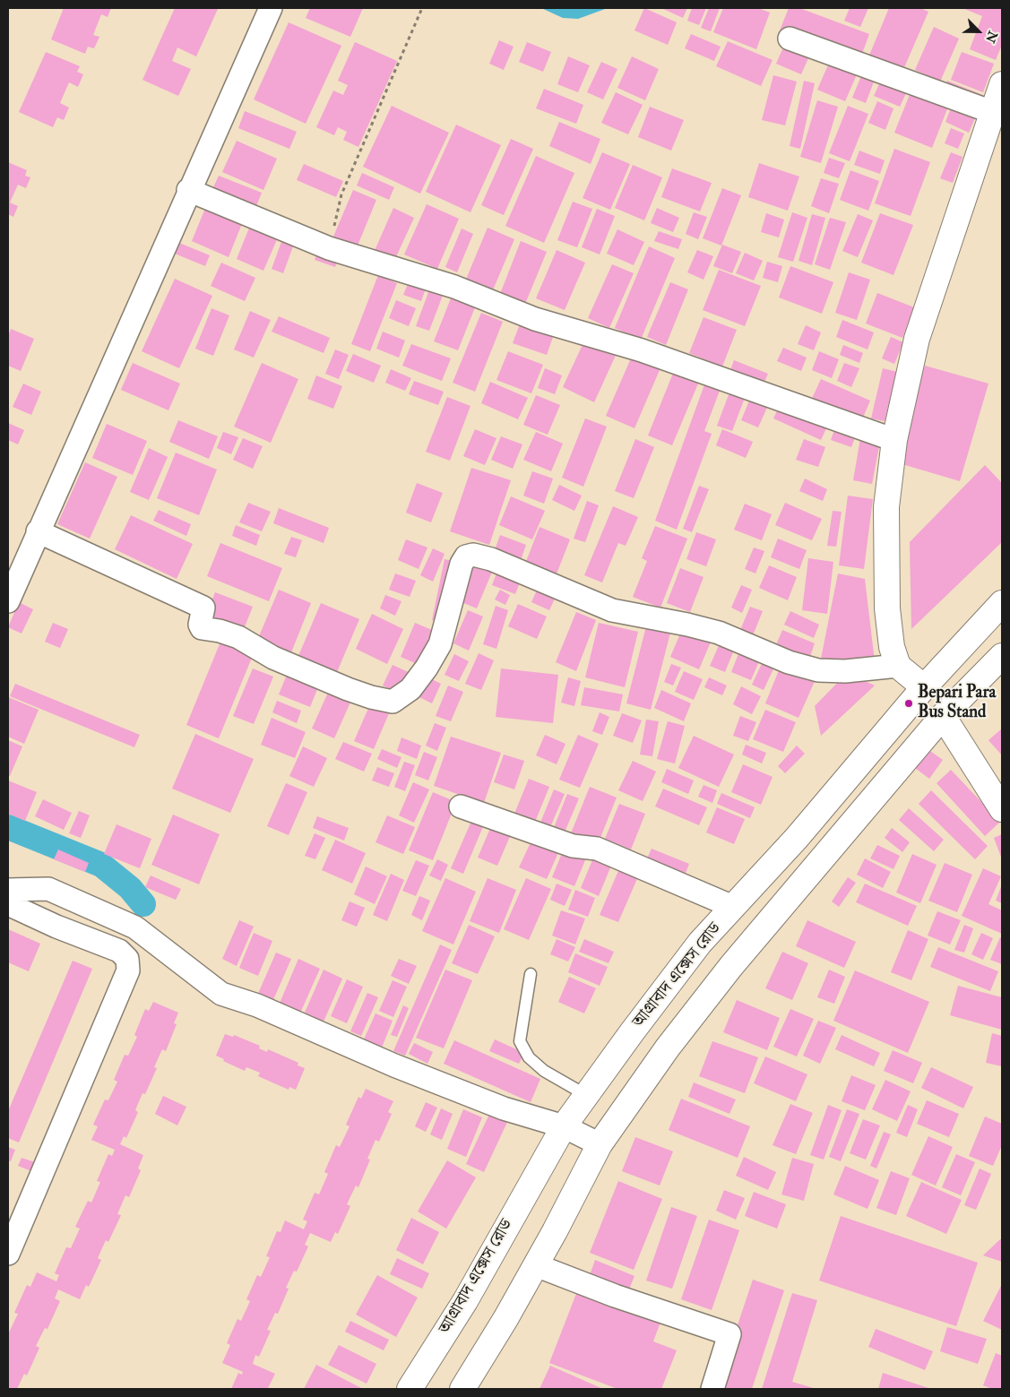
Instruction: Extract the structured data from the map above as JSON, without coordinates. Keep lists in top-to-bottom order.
{
  "streets": {
    "main road": ["আগ্রাবাদ এক্সেস রোড"]
  },
  "places": ["Bepari Para Bus Stand"],
  "north": "bottom right"
}
